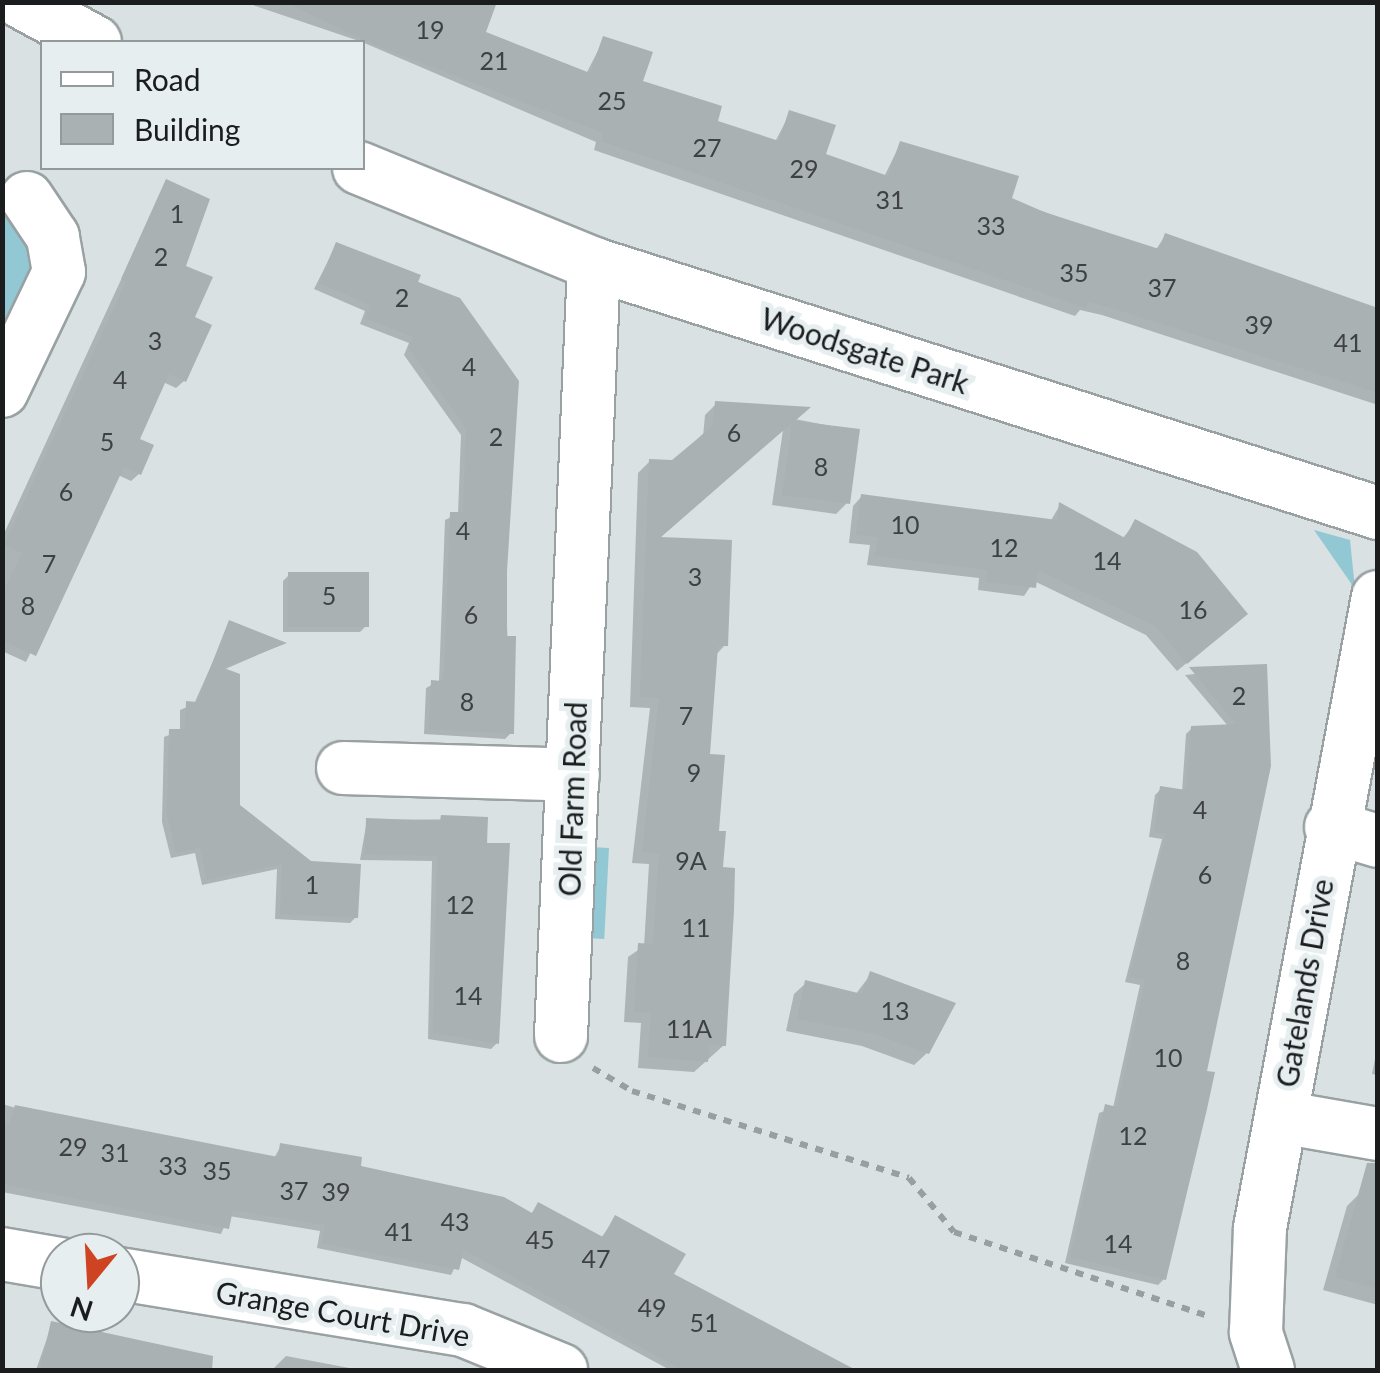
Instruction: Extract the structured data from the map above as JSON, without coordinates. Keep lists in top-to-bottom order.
{
  "streets": {
    "street": [
      "Woodsgate Park",
      "Old Farm Road",
      "Gatelands Drive",
      "Grange Court Drive"
    ]
  },
  "crossings": [
    ["Woodsgate Park", "Old Farm Road"]
  ],
  "house_numbers": [
    "19",
    "21",
    "25",
    "27",
    "29",
    "31",
    "1",
    "33",
    "2",
    "35",
    "37",
    "2",
    "39",
    "3",
    "41",
    "4",
    "4",
    "6",
    "2",
    "5",
    "8",
    "6",
    "10",
    "4",
    "12",
    "14",
    "7",
    "3",
    "5",
    "8",
    "16",
    "6",
    "2",
    "8",
    "7",
    "9",
    "4",
    "9A",
    "6",
    "1",
    "12",
    "11",
    "8",
    "14",
    "13",
    "11A",
    "10",
    "12",
    "29",
    "31",
    "33",
    "35",
    "37",
    "39",
    "43",
    "41",
    "45",
    "14",
    "47",
    "49",
    "51"
  ],
  "legend": ["Road", "Building"],
  "north": "bottom"
}
